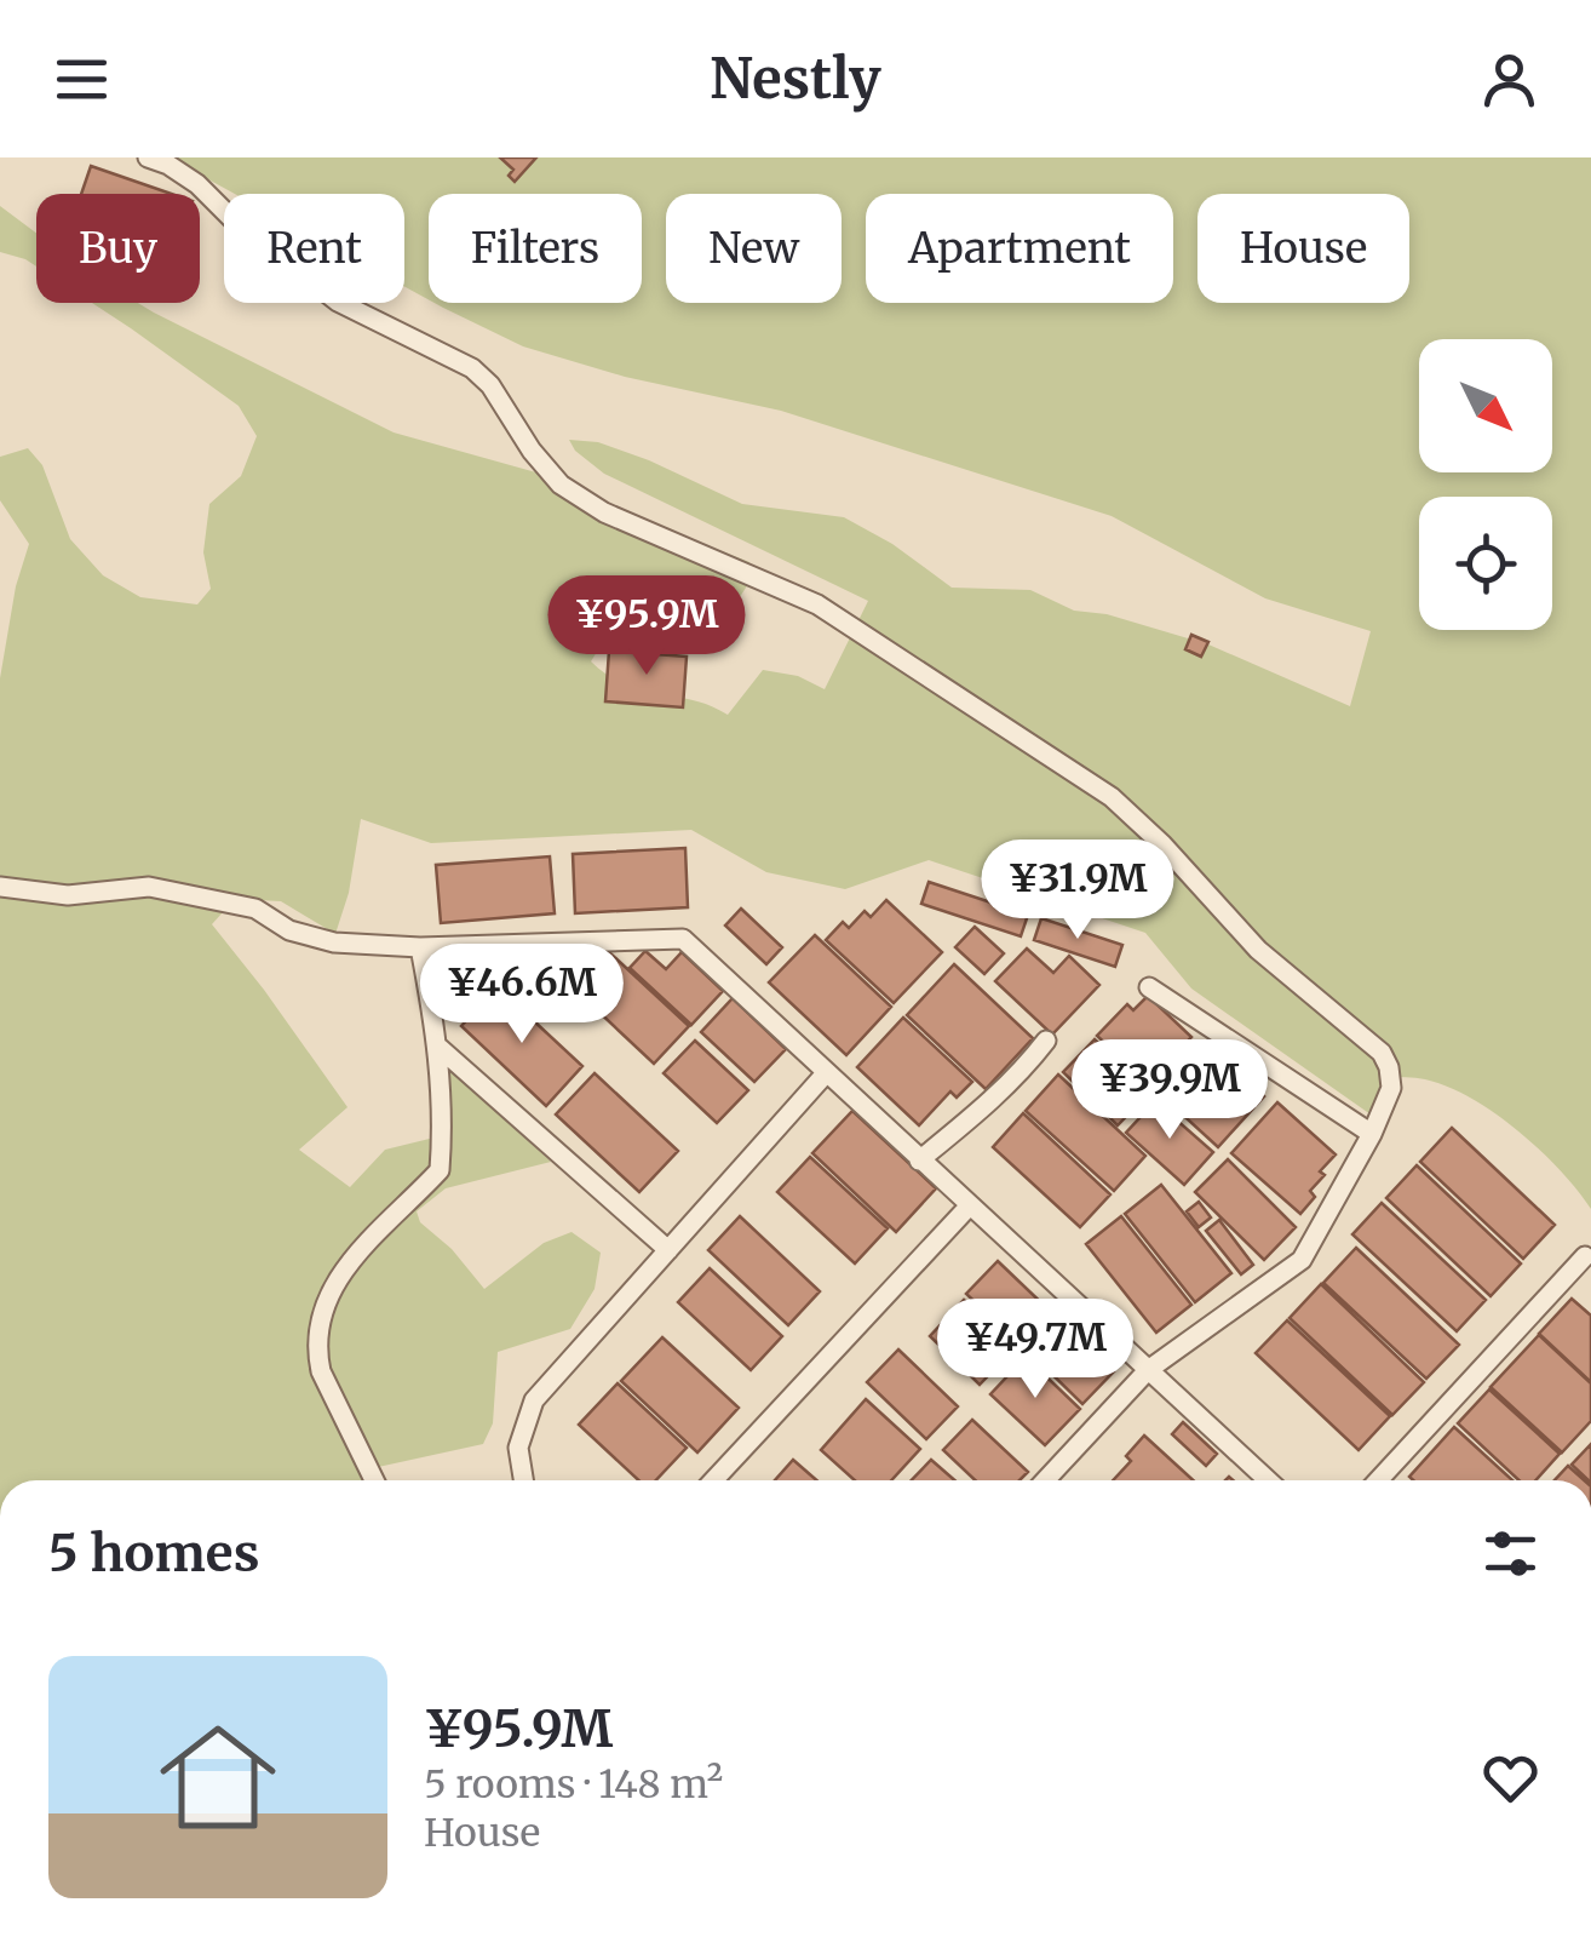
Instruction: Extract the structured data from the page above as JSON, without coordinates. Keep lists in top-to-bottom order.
{
  "north": "bottom right",
  "page": {
    "header": "Nestly",
    "chip": [
      "Buy",
      "Rent",
      "Filters",
      "New",
      "Apartment",
      "House"
    ],
    "price": [
      "¥95.9M",
      "¥31.9M",
      "¥46.6M",
      "¥39.9M",
      "¥49.7M"
    ],
    "heading": "5 homes",
    "list": [
      {
        "name": "¥95.9M",
        "note": "5 rooms · 148 m² · House"
      }
    ]
  }
}
